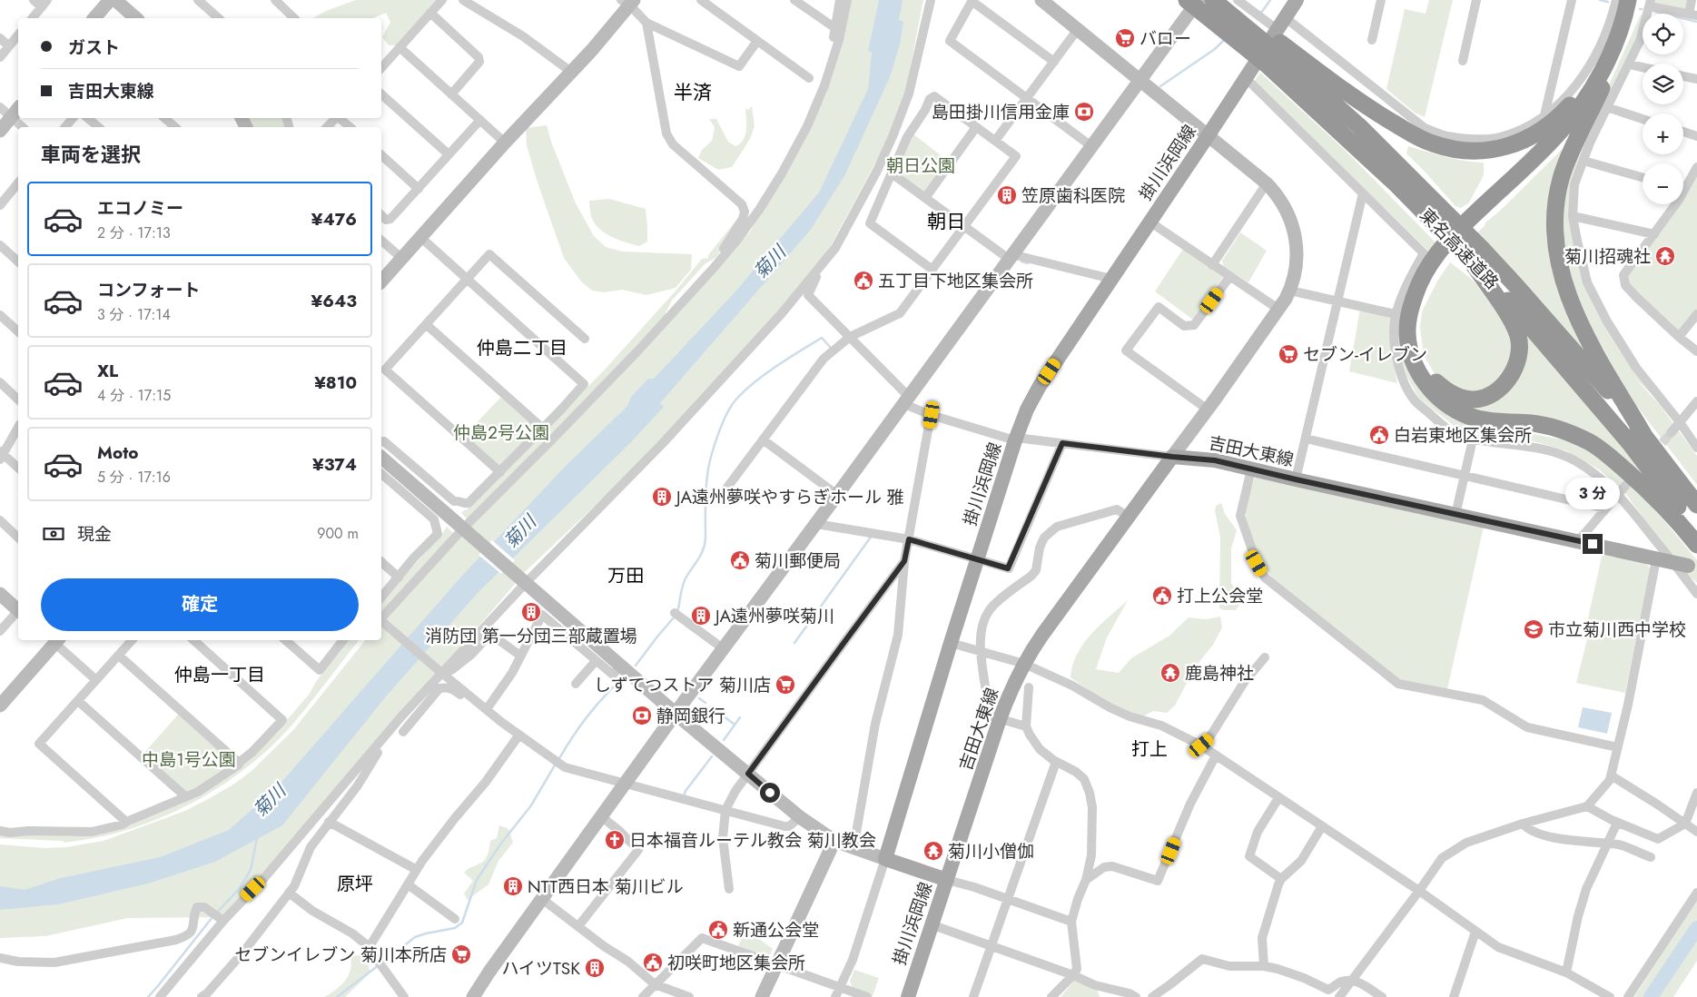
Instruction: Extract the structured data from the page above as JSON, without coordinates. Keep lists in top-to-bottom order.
{
  "streets": {
    "highway": ["東名高速道路"],
    "main road": ["掛川浜岡線", "吉田大東線"]
  },
  "crossings": [
    ["掛川浜岡線", "東名高速道路"],
    ["掛川浜岡線", "吉田大東線"]
  ],
  "districts": [
    "半済",
    "朝日",
    "仲島二丁目",
    "万田",
    "仲島一丁目",
    "打上",
    "原坪"
  ],
  "water": ["菊川"],
  "parks": ["朝日公園", "仲島２号公園", "中島1号公園"],
  "places": {
    "supermarket": [
      "バロー",
      "セブン-イレブン",
      "しずてつストア 菊川店",
      "セブンイレブン 菊川本所店"
    ],
    "bank": ["島田掛川信用金庫", "静岡銀行"],
    "building": [
      "笠原歯科医院",
      "JA遠州夢咲やすらぎホール 雅",
      "消防団 第一分団三部蔵置場",
      "JA遠州夢咲菊川",
      "NTT西日本 菊川ビル",
      "ハイツTSK"
    ],
    "temple": ["菊川招魂社", "鹿島神社", "菊川小僧伽"],
    "public building": [
      "五丁目下地区集会所",
      "白岩東地区集会所",
      "菊川郵便局",
      "打上公会堂",
      "新通公会堂",
      "初咲町地区集会所"
    ],
    "school or university": ["市立菊川西中学校"],
    "church": ["日本福音ルーテル教会 菊川教会"]
  },
  "page": {
    "map_buttons": ["+", "−"],
    "banner": ["ガスト", "吉田大東線"],
    "heading": "車両を選択",
    "list": [
      {
        "name": "エコノミー",
        "note": "2 分 · 17:13",
        "value": "¥476"
      },
      {
        "name": "コンフォート",
        "note": "3 分 · 17:14",
        "value": "¥643"
      },
      {
        "name": "XL",
        "note": "4 分 · 17:15",
        "value": "¥810"
      },
      {
        "name": "Moto",
        "note": "5 分 · 17:16",
        "value": "¥374"
      }
    ],
    "bubble": "3 分",
    "pay": ["現金", "900 m"],
    "buttons": "確定"
  }
}
